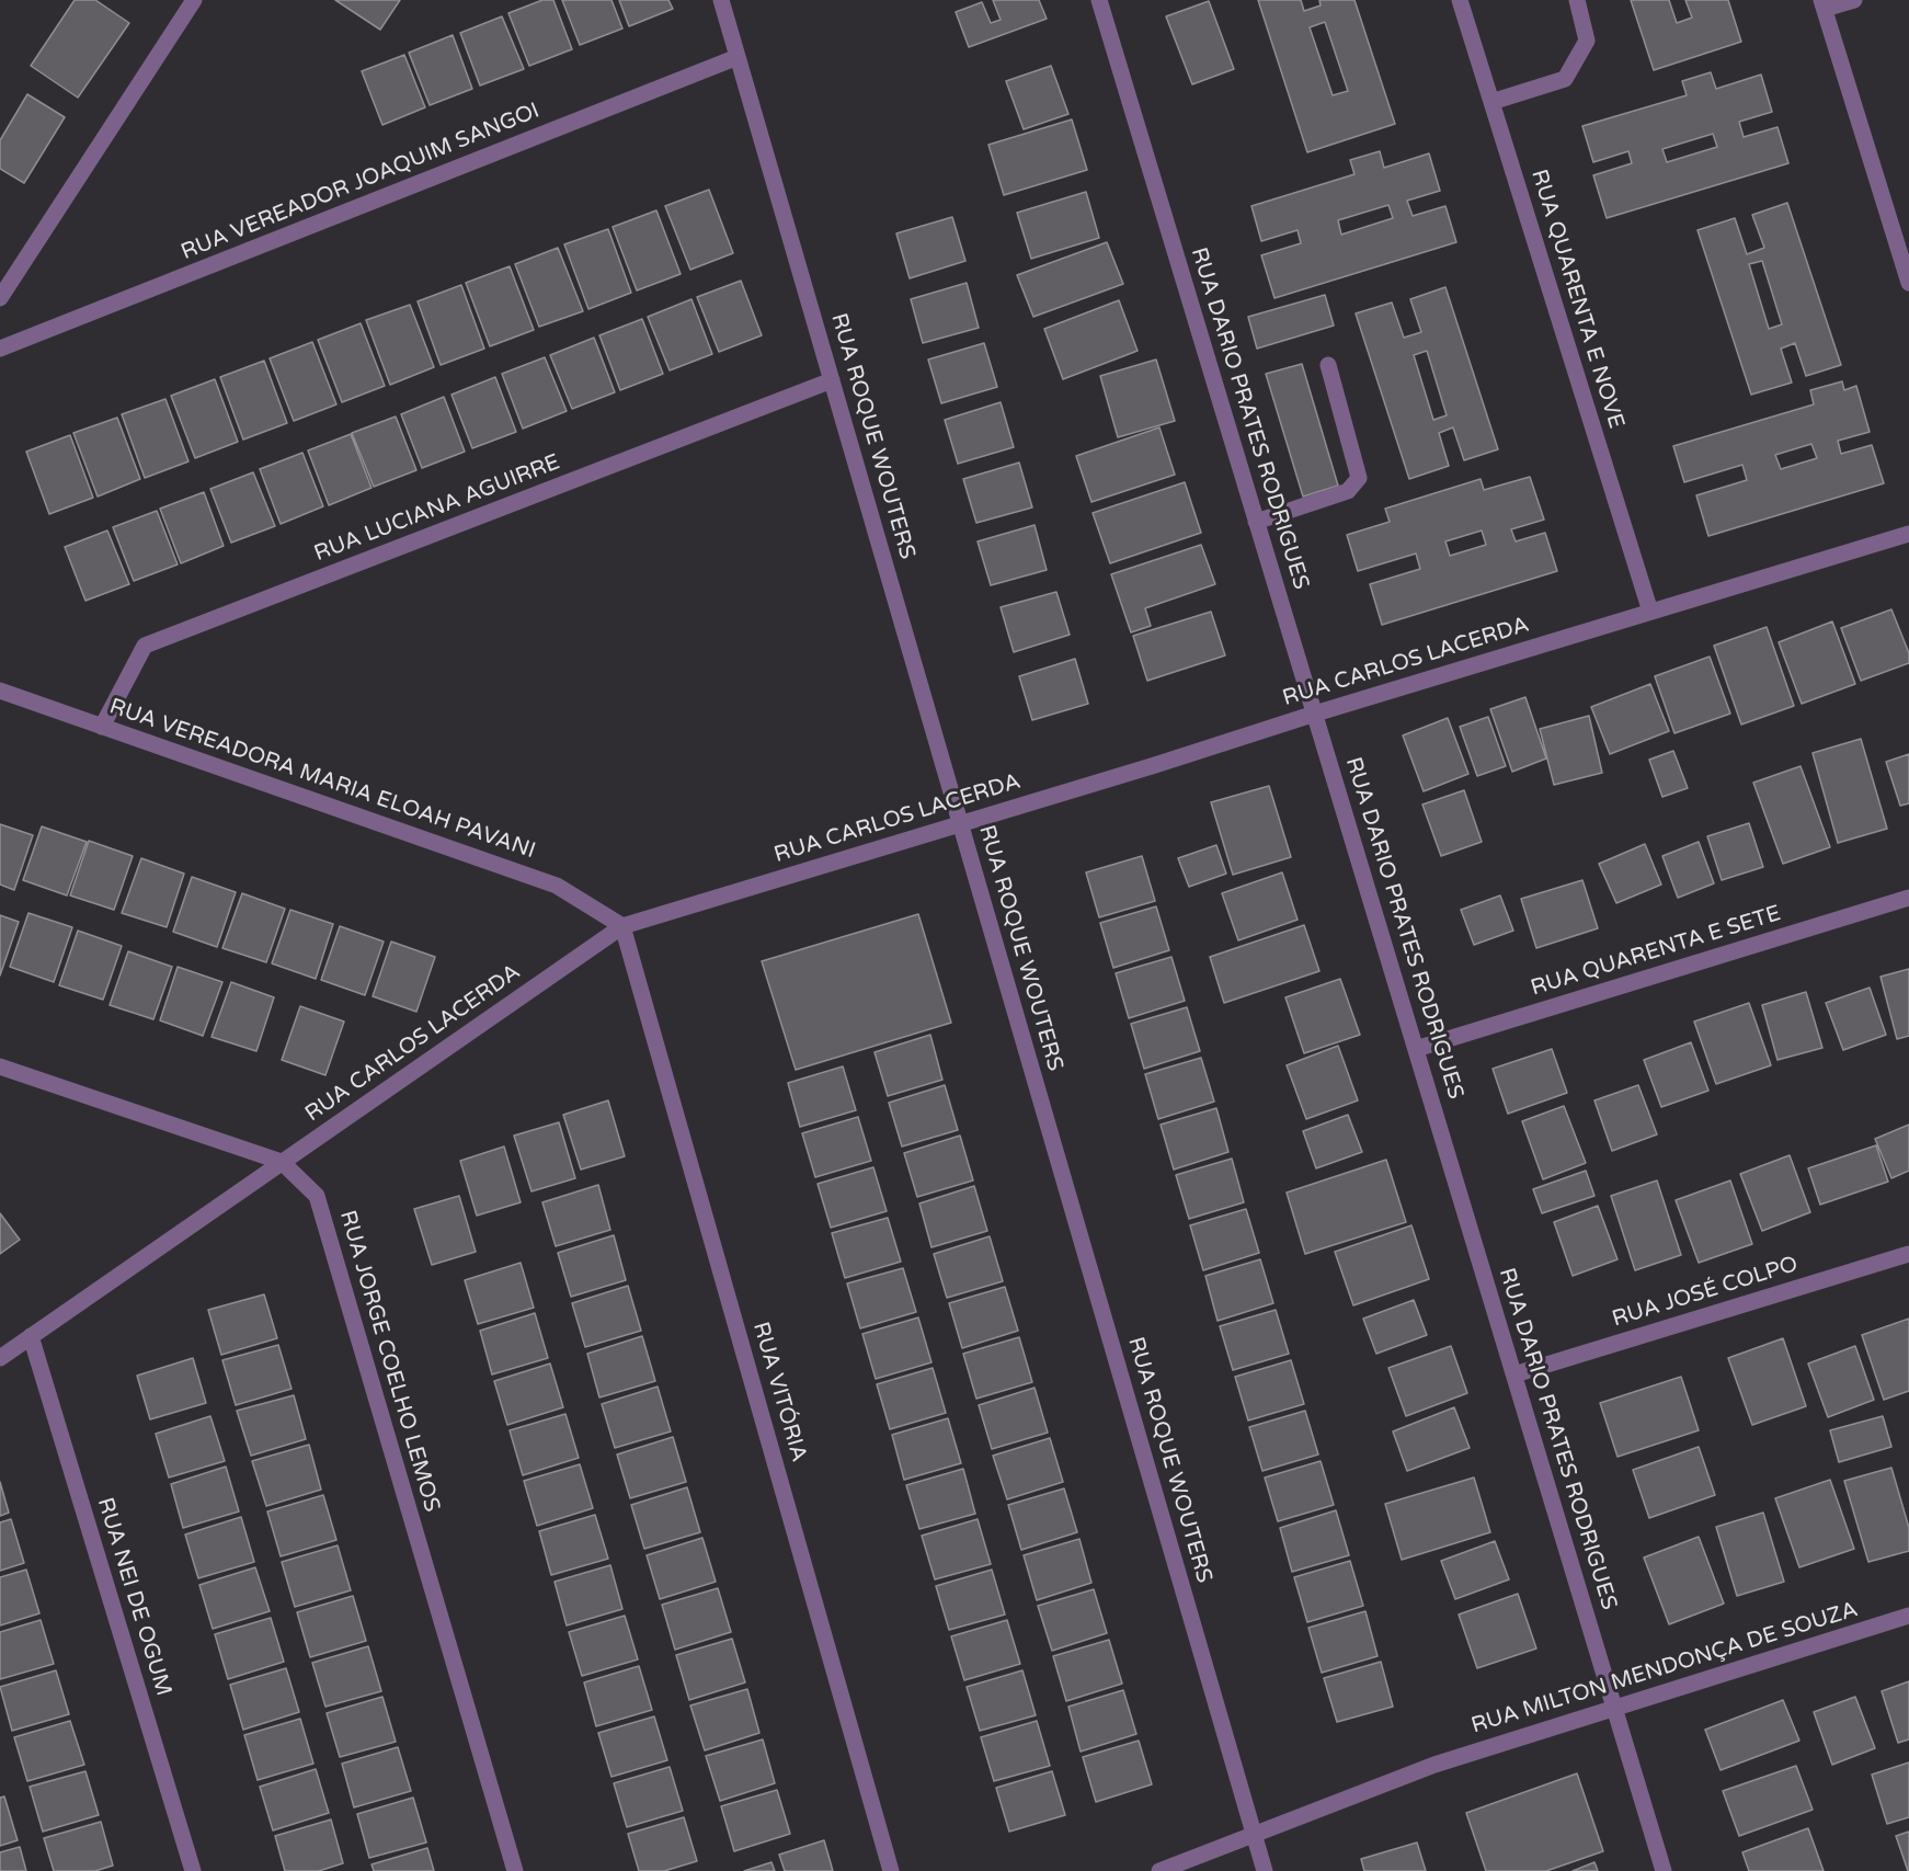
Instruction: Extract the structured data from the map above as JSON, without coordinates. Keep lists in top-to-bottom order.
{
  "streets": {
    "street": [
      "RUA VEREADOR JOAQUIM SANGOI",
      "RUA QUARENTA E NOVE",
      "RUA DARIO PRATES RODRIGUES",
      "RUA ROQUE WOUTERS",
      "RUA LUCIANA AGUIRRE",
      "RUA CARLOS LACERDA",
      "RUA VEREADORA MARIA ELOAH PAVANI",
      "RUA QUARENTA E SETE",
      "RUA JOSÉ COLPO",
      "RUA JORGE COELHO LEMOS",
      "RUA VITÓRIA",
      "RUA NEI DE OGUM",
      "RUA MILTON MENDONÇA DE SOUZA"
    ]
  },
  "crossings": [
    ["RUA VEREADOR JOAQUIM SANGOI", "RUA ROQUE WOUTERS"],
    ["RUA QUARENTA E NOVE", "RUA CARLOS LACERDA"],
    ["RUA DARIO PRATES RODRIGUES", "RUA CARLOS LACERDA"],
    ["RUA DARIO PRATES RODRIGUES", "RUA QUARENTA E SETE"],
    ["RUA DARIO PRATES RODRIGUES", "RUA JOSÉ COLPO"],
    ["RUA DARIO PRATES RODRIGUES", "RUA MILTON MENDONÇA DE SOUZA"],
    ["RUA ROQUE WOUTERS", "RUA LUCIANA AGUIRRE"],
    ["RUA ROQUE WOUTERS", "RUA CARLOS LACERDA"],
    ["RUA ROQUE WOUTERS", "RUA MILTON MENDONÇA DE SOUZA"],
    ["RUA LUCIANA AGUIRRE", "RUA VEREADORA MARIA ELOAH PAVANI"],
    ["RUA CARLOS LACERDA", "RUA VEREADORA MARIA ELOAH PAVANI"],
    ["RUA CARLOS LACERDA", "RUA JORGE COELHO LEMOS"],
    ["RUA CARLOS LACERDA", "RUA VITÓRIA"],
    ["RUA CARLOS LACERDA", "RUA NEI DE OGUM"],
    ["RUA VEREADORA MARIA ELOAH PAVANI", "RUA VITÓRIA"]
  ]
}
